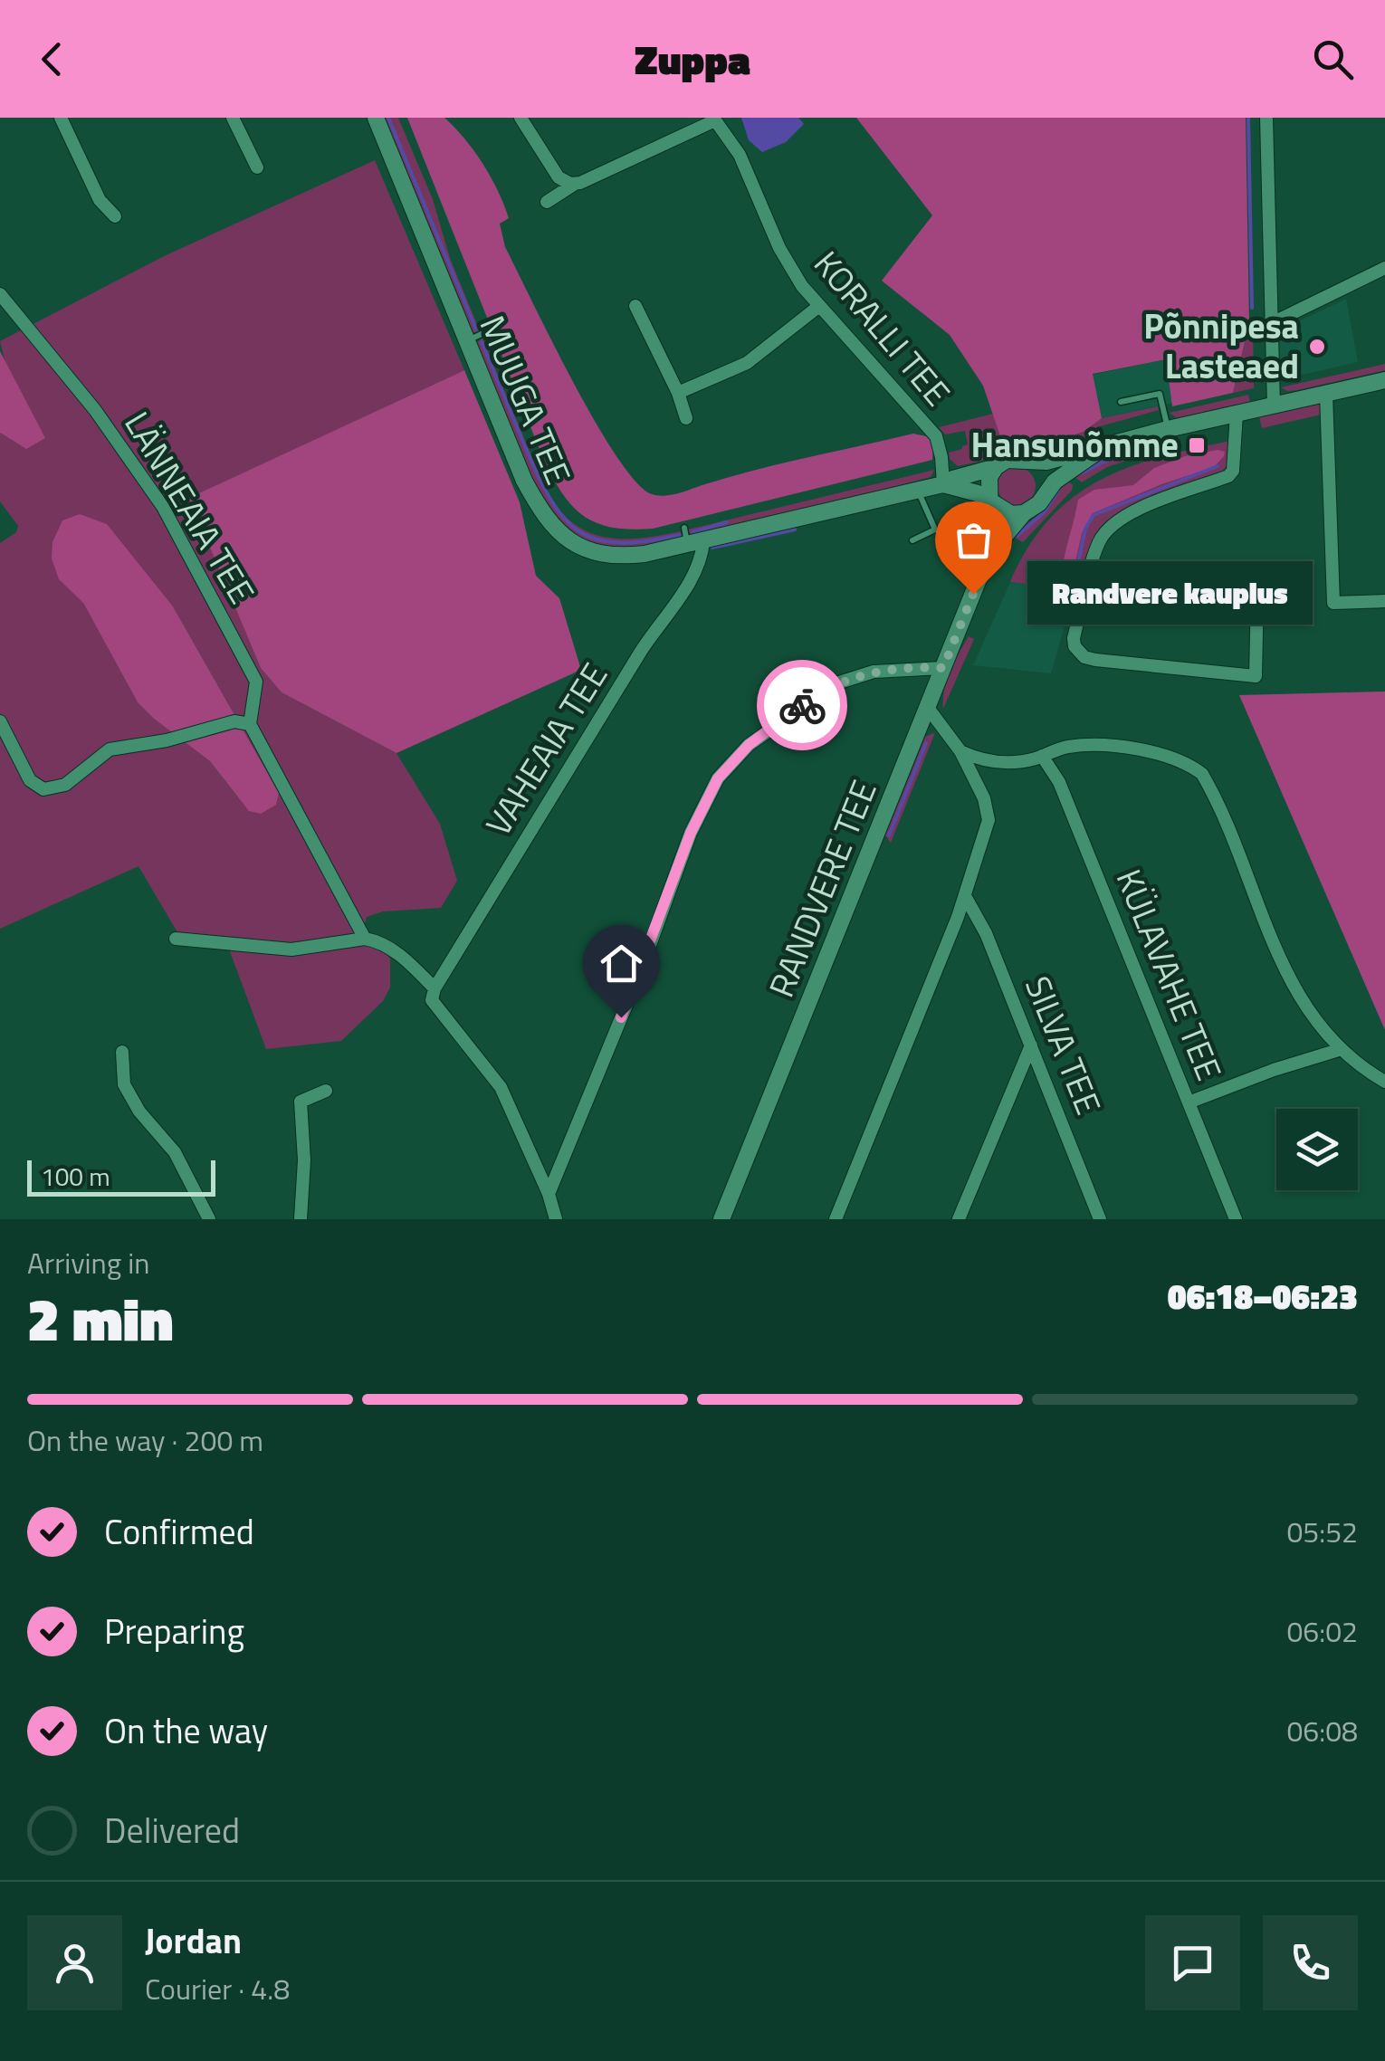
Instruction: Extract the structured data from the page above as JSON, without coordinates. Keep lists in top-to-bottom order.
{
  "streets": {
    "street": [
      "KORALLI TEE",
      "MUUGA TEE",
      "LÄNNEAIA TEE",
      "VAHEAIA TEE",
      "RANDVERE TEE",
      "KÜLAVAHE TEE",
      "SILVA TEE"
    ]
  },
  "crossings": [
    ["KORALLI TEE", "MUUGA TEE"],
    ["MUUGA TEE", "VAHEAIA TEE"],
    ["MUUGA TEE", "RANDVERE TEE"]
  ],
  "places": {
    "other": ["Põnnipesa Lasteaed", "Randvere kauplus"],
    "transit": ["Hansunõmme"]
  },
  "scale_bar": "100 m",
  "page": {
    "header": "Zuppa",
    "bubble": "Randvere kauplus",
    "scale": "100 m",
    "heading": ["2 min", "Arriving in", "06:18–06:23"],
    "panel": ["Jordan", "Courier · 4.8"],
    "bar": "On the way · 200 m",
    "list": [
      ["Confirmed", "05:52"],
      ["Preparing", "06:02"],
      ["On the way", "06:08"],
      "Delivered"
    ]
  }
}
